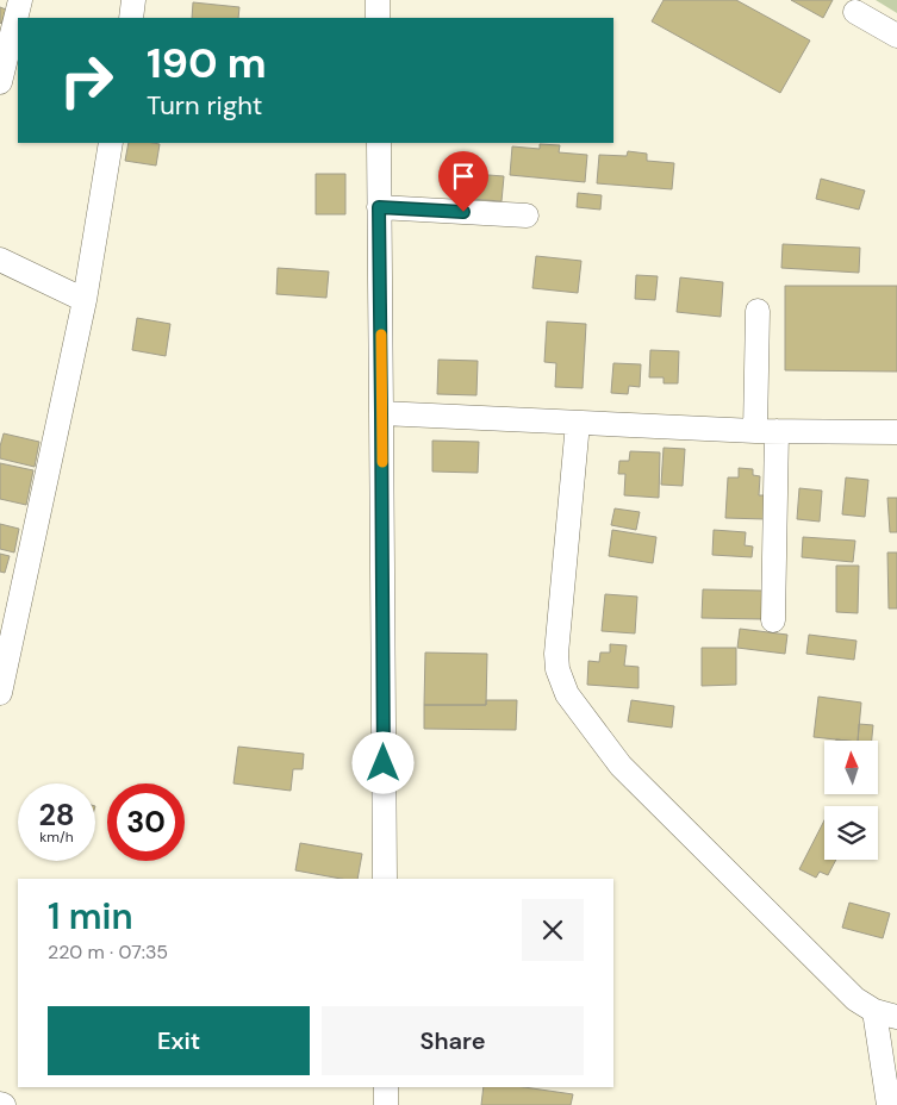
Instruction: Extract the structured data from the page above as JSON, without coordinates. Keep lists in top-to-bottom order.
{
  "north": "top",
  "page": {
    "turn": ["190 m", "Turn right"],
    "speed": "28 km/h",
    "limit": "30",
    "heading": ["1 min", "220 m · 07:35"],
    "buttons": ["Exit", "Share"]
  }
}
